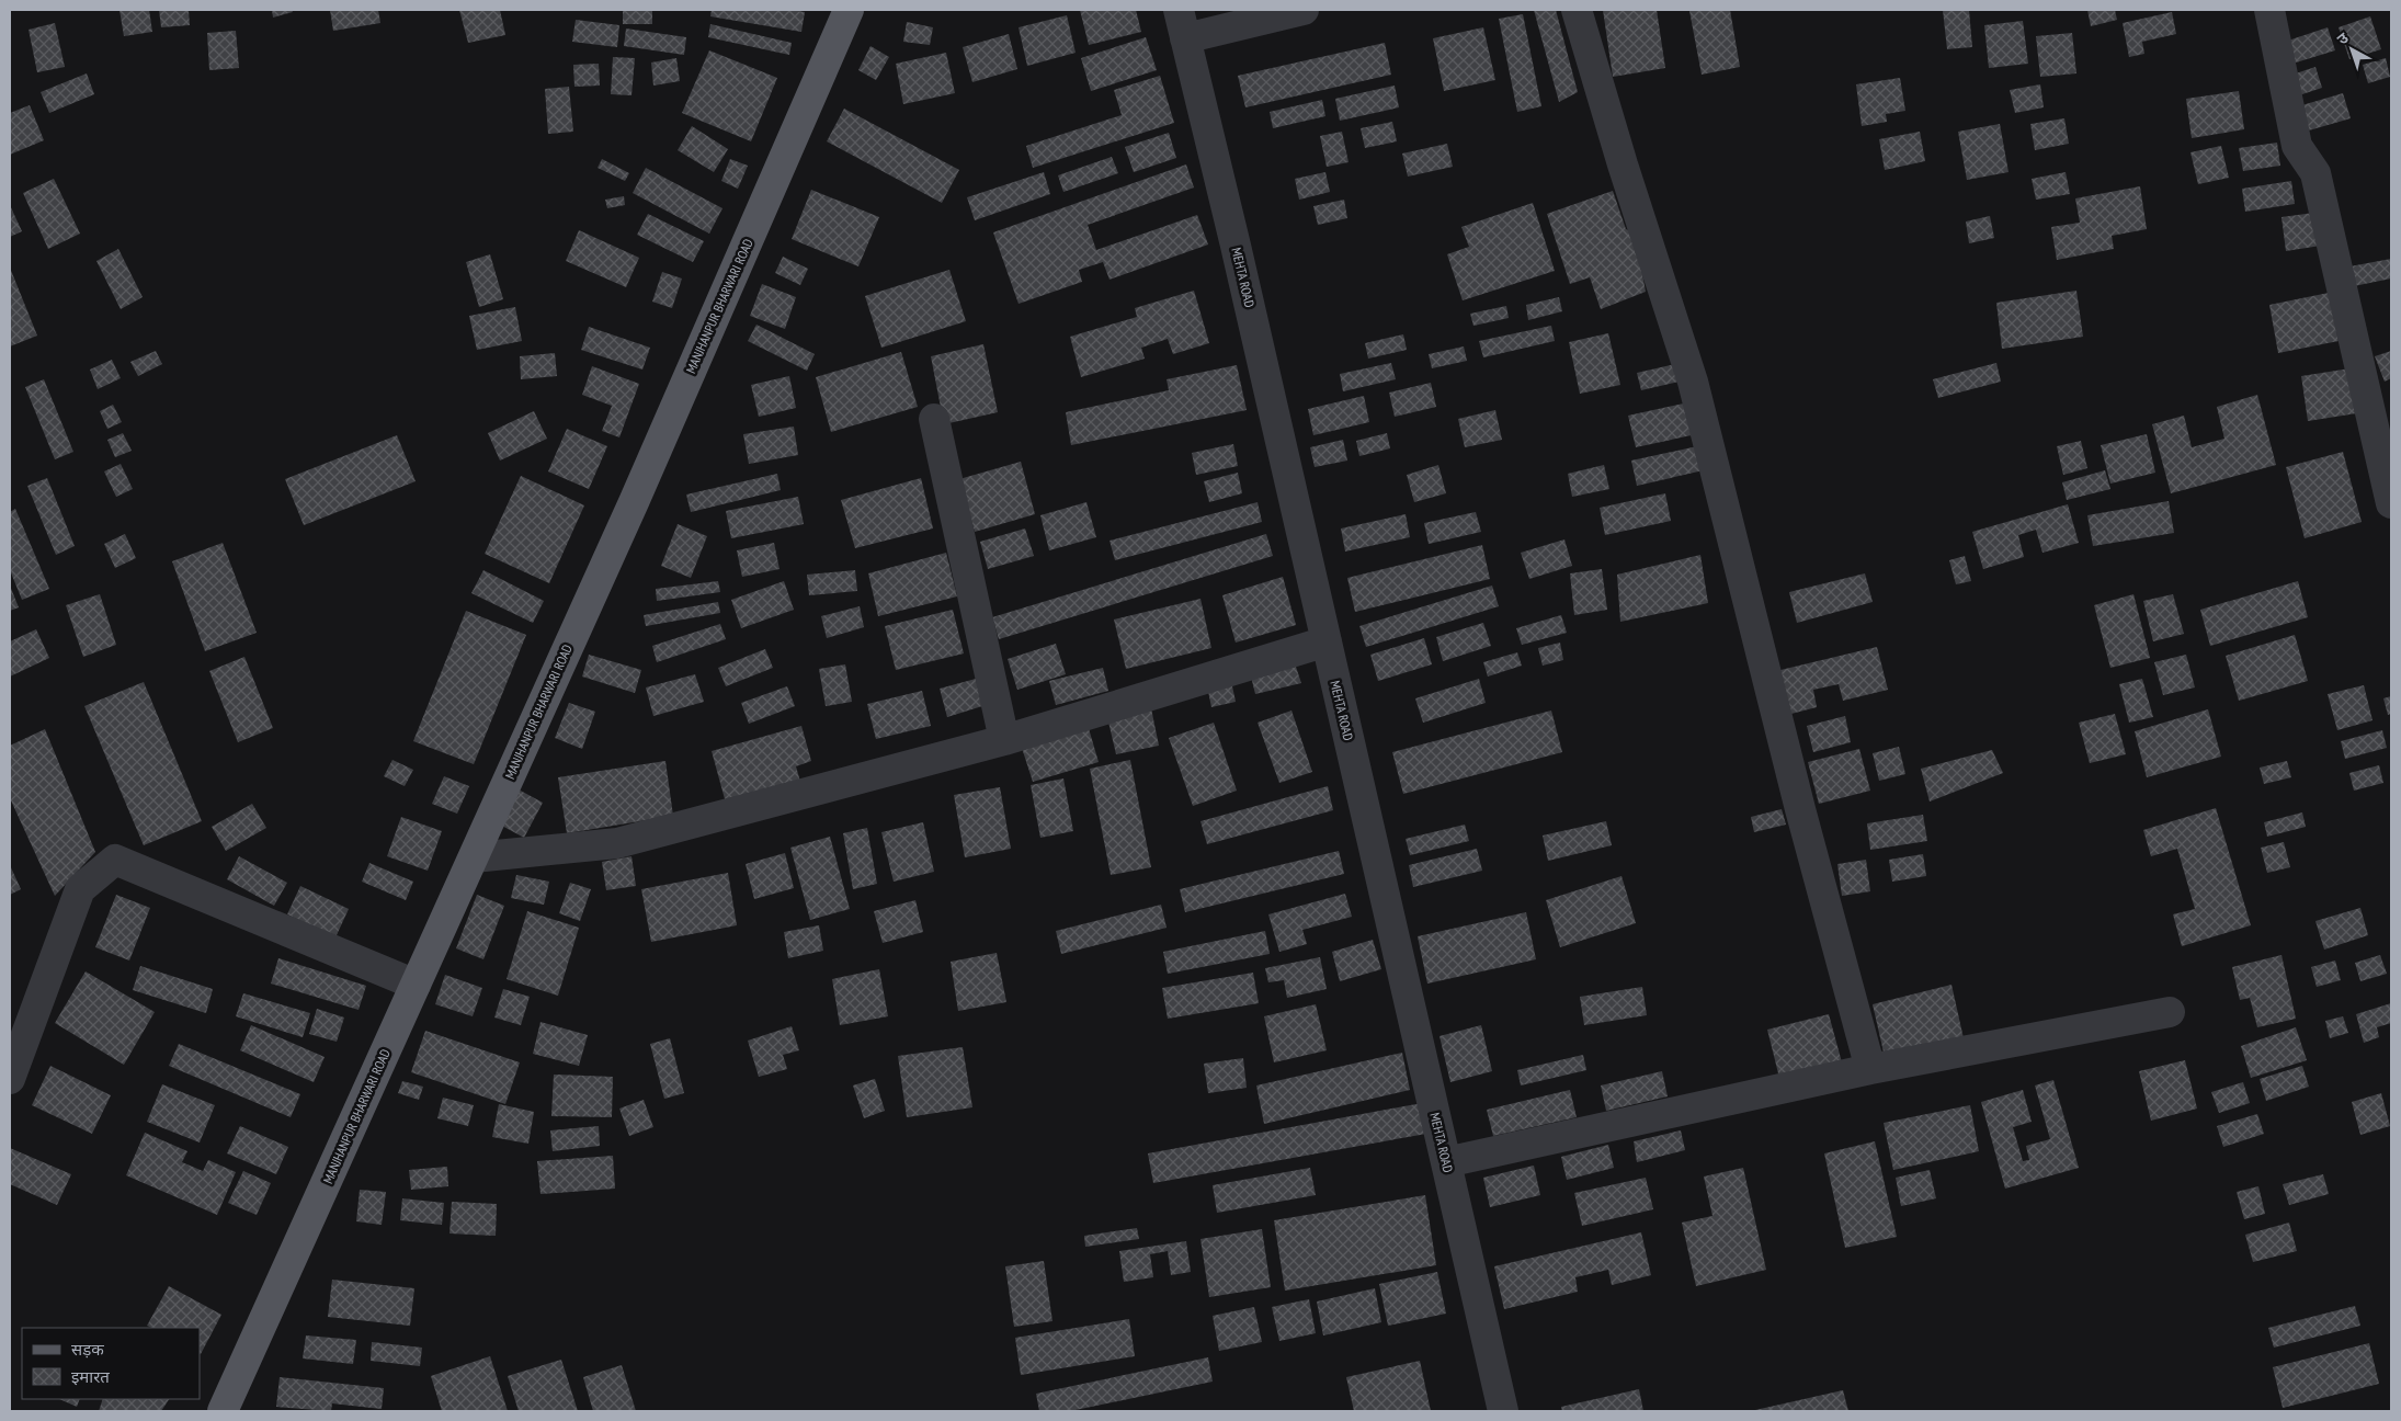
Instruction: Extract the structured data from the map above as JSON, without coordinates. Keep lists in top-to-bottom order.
{
  "streets": {
    "main road": ["MANJHANPUR BHARWARI ROAD"],
    "street": ["MEHTA ROAD"]
  },
  "legend": ["सड़क", "इमारत"],
  "north": "top left"
}
